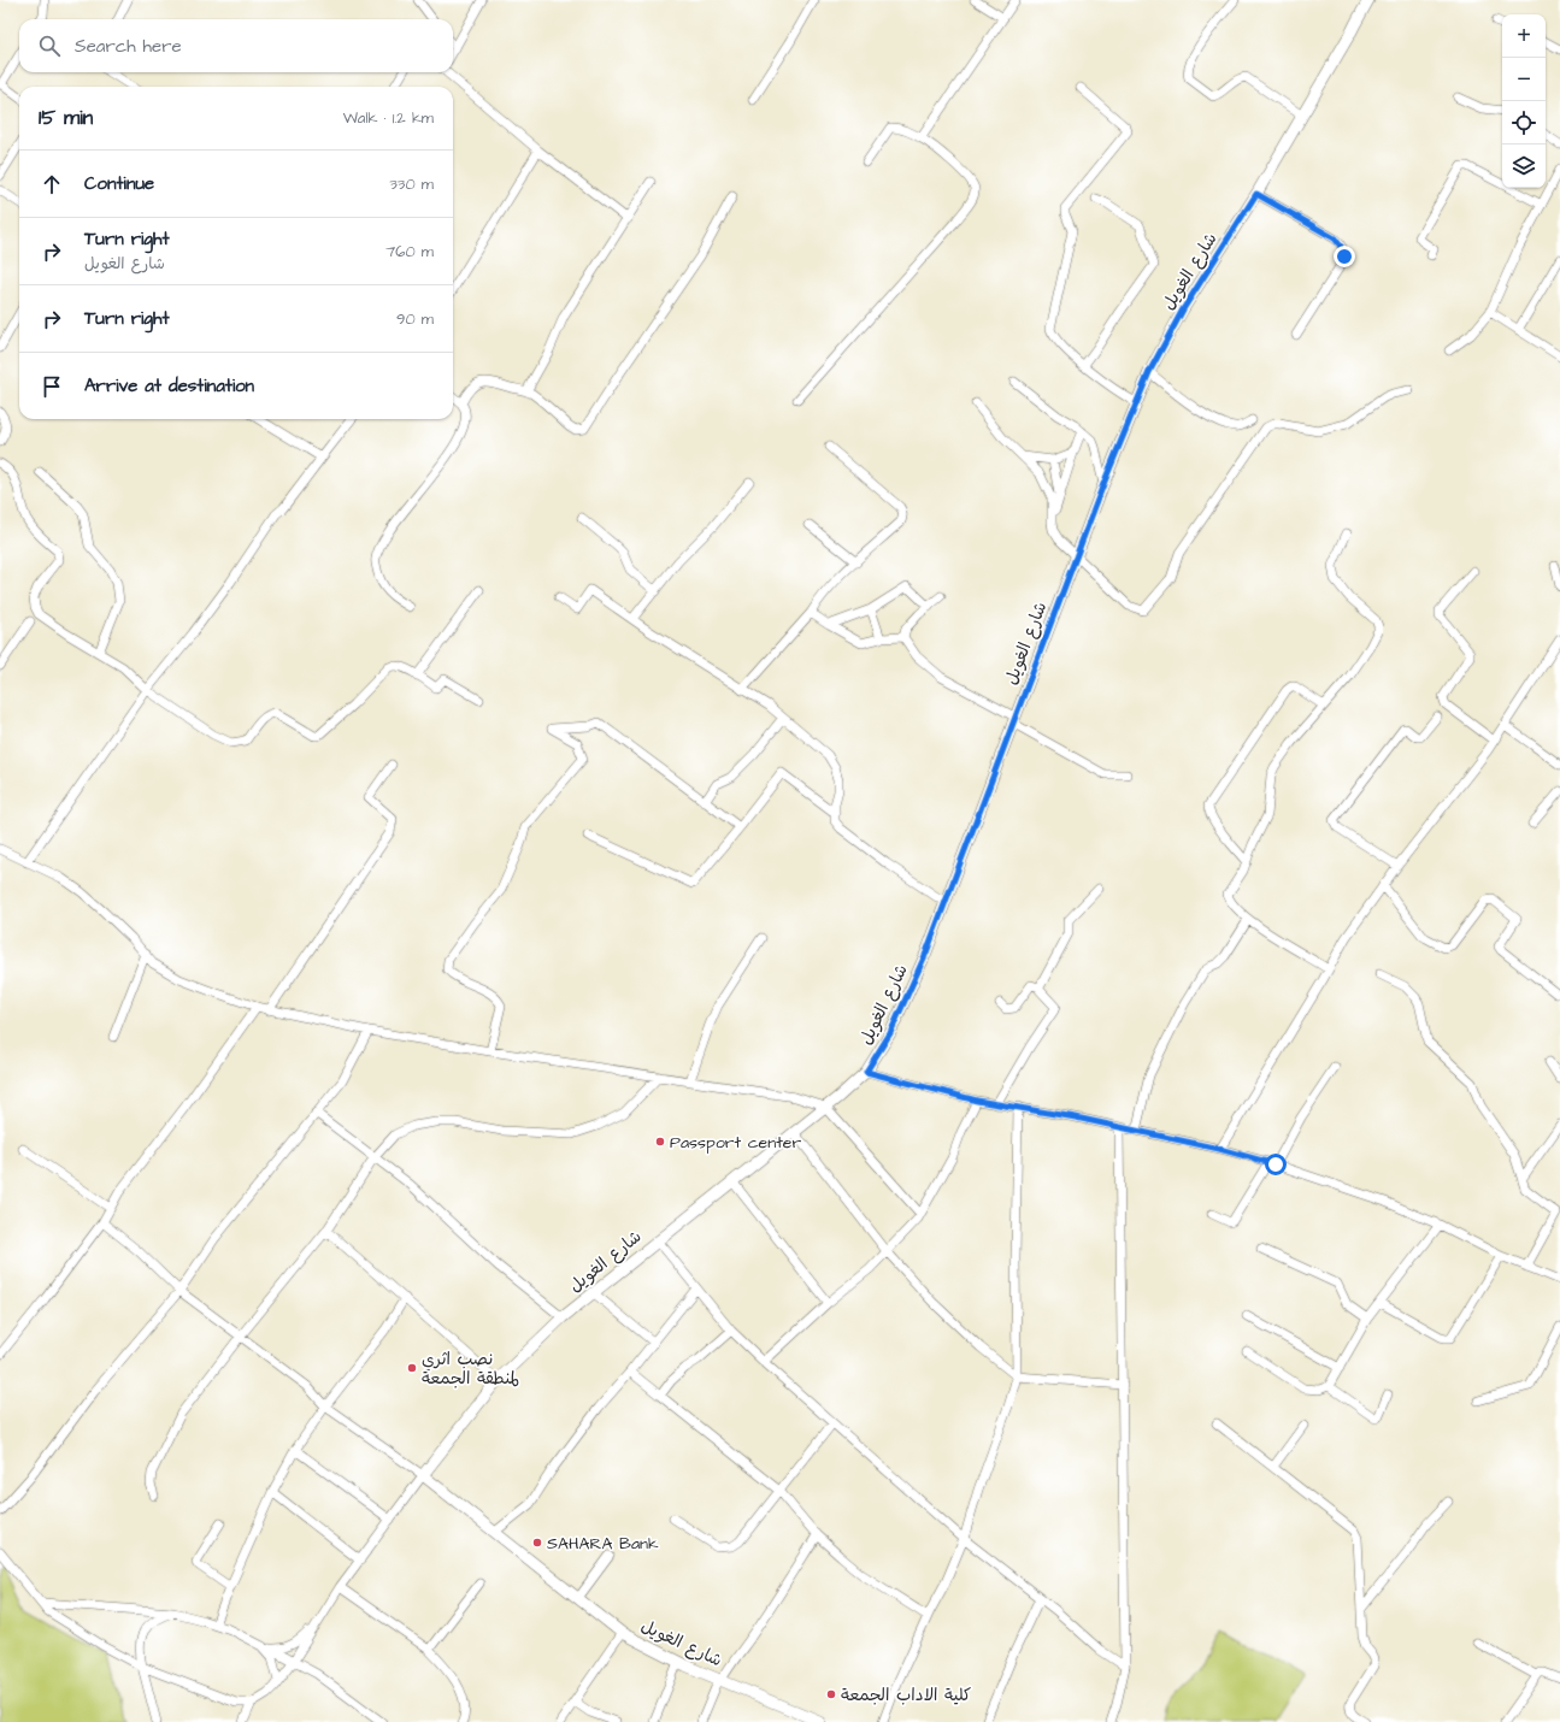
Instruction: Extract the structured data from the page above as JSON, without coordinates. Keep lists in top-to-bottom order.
{
  "streets": {
    "street": ["شارع الغويل"]
  },
  "places": [
    "Passport center",
    "نصب اثري لمنطقة الجمعة",
    "SAHARA Bank",
    "كلية اﻻداب الجمعة"
  ],
  "page": {
    "map_buttons": ["+", "−"],
    "search": "Search here",
    "heading": ["15 min", "Walk · 1.2 km"],
    "list": [
      ["Continue", "330 m"],
      ["Turn right", "شارع الغويل", "760 m"],
      ["Turn right", "90 m"],
      "Arrive at destination"
    ]
  }
}
